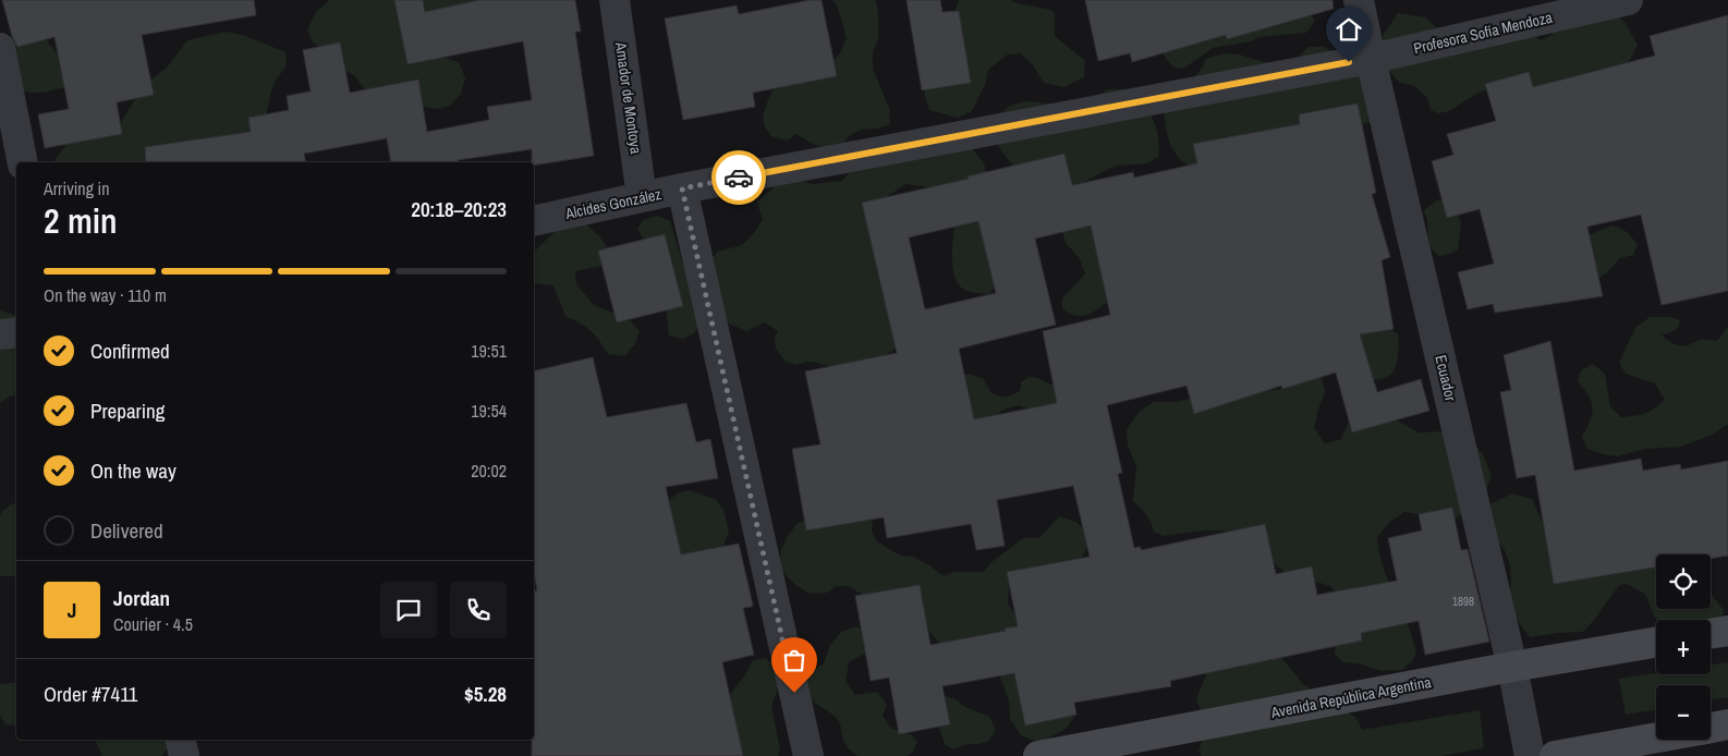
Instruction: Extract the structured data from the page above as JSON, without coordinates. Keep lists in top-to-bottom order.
{
  "streets": {
    "main road": ["Avenida República Argentina"],
    "street": [
      "Profesora Sofía Mendoza",
      "Amador de Montoya",
      "Alcides González",
      "Ecuador"
    ]
  },
  "crossings": [
    ["Profesora Sofía Mendoza", "Alcides González"],
    ["Profesora Sofía Mendoza", "Ecuador"],
    ["Amador de Montoya", "Alcides González"],
    ["Alcides González", "Ecuador"],
    ["Ecuador", "Avenida República Argentina"]
  ],
  "house_numbers": ["1898"],
  "page": {
    "heading": ["2 min", "Arriving in", "20:18–20:23"],
    "panel": [
      "Jordan",
      "Courier · 4.5",
      "Order #7411",
      "$5.28"
    ],
    "bar": "On the way · 110 m",
    "list": [
      ["Confirmed", "19:51"],
      ["Preparing", "19:54"],
      ["On the way", "20:02"],
      "Delivered"
    ],
    "map_buttons": ["+", "−"],
    "round": "J"
  }
}
